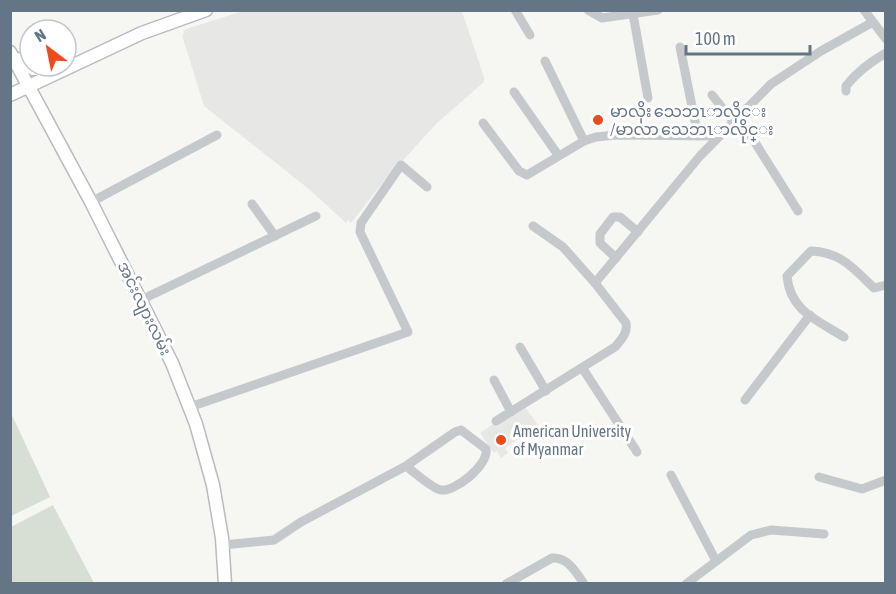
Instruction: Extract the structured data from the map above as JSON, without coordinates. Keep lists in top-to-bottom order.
{
  "streets": {
    "main road": ["အင်းလျားလမ်း"]
  },
  "places": ["မာလိုး သေဘၤာလိုင္း /မာလာ သေဘၤာလိုင္း", "American University of Myanmar"],
  "scale_bar": "100 m",
  "north": "top left"
}
